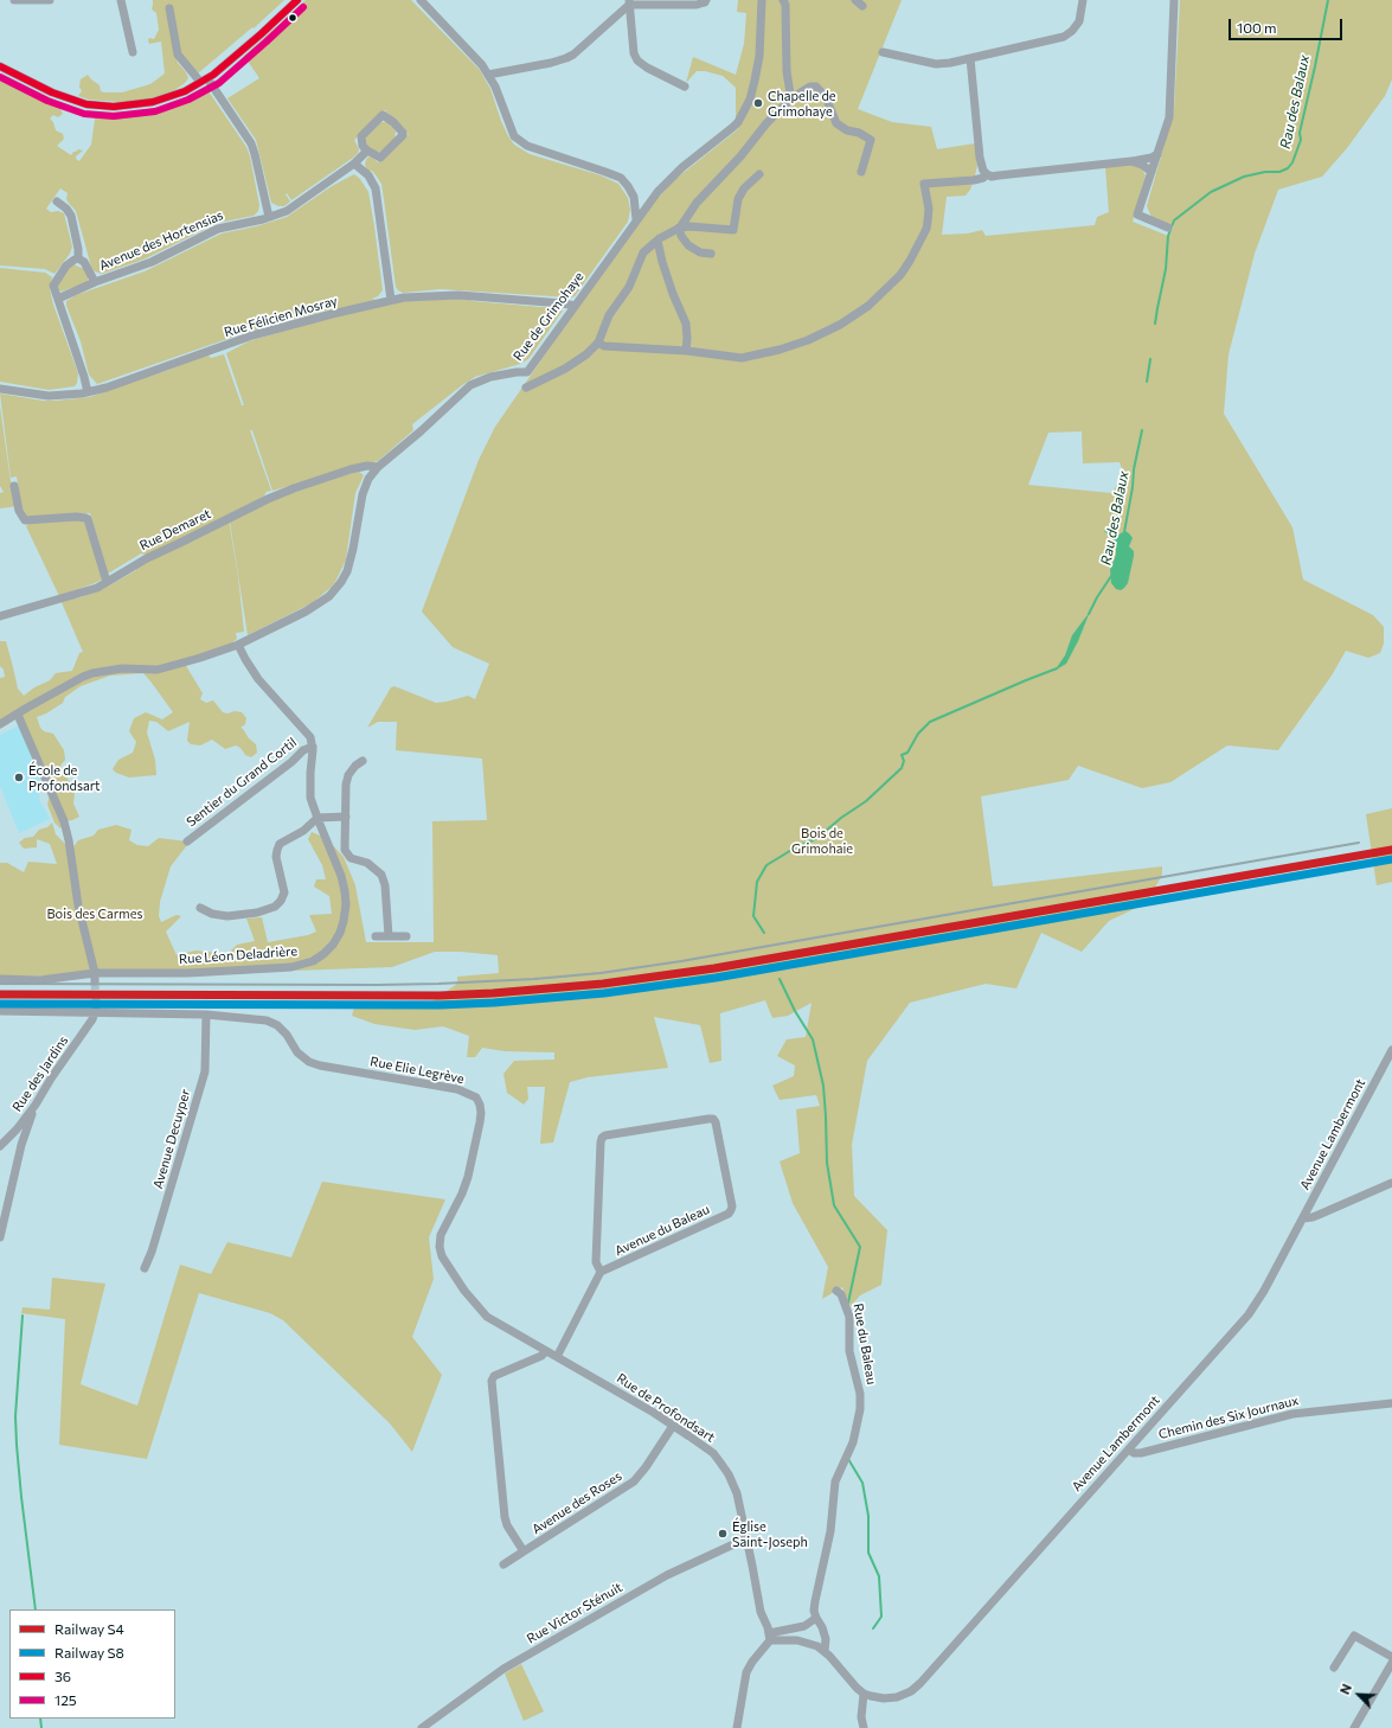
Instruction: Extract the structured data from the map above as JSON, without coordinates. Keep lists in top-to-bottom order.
{
  "streets": {
    "street": [
      "Avenue des Hortensias",
      "Rue Félicien Mosray",
      "Rue de Grimohaye",
      "Rue Demaret",
      "Sentier du Grand Cortil",
      "Rue Léon Deladrière",
      "Rue Elie Legrève",
      "Rue des Jardins",
      "Avenue Lambermont",
      "Avenue Decuyper",
      "Avenue du Baleau",
      "Rue du Baleau",
      "Rue de Profondsart",
      "Chemin des Six Journaux",
      "Avenue des Roses",
      "Rue Victor Sténuit"
    ]
  },
  "crossings": [
    ["Rue Félicien Mosray", "Rue de Grimohaye"],
    ["Rue de Grimohaye", "Rue Demaret"],
    ["Sentier du Grand Cortil", "Rue Léon Deladrière"],
    ["Rue Elie Legrève", "Rue des Jardins"],
    ["Rue Elie Legrève", "Avenue Decuyper"],
    ["Rue Elie Legrève", "Rue de Profondsart"],
    ["Rue Elie Legrève", "Avenue des Roses"],
    ["Avenue Lambermont", "Chemin des Six Journaux"],
    ["Rue de Profondsart", "Avenue des Roses"],
    ["Rue de Profondsart", "Rue Victor Sténuit"]
  ],
  "water": ["Rau des Balaux"],
  "parks": ["Bois de Grimohaie", "Bois des Carmes"],
  "places": ["Chapelle de Grimohaye", "École de Profondsart", "Église Saint-Joseph"],
  "lines": [
    "transit line 36",
    "transit line 125",
    "rail line S4",
    "rail line S8"
  ],
  "legend": [
    "Railway S4",
    "Railway S8",
    "36",
    "125"
  ],
  "scale_bar": "100 m",
  "north": "top left"
}
